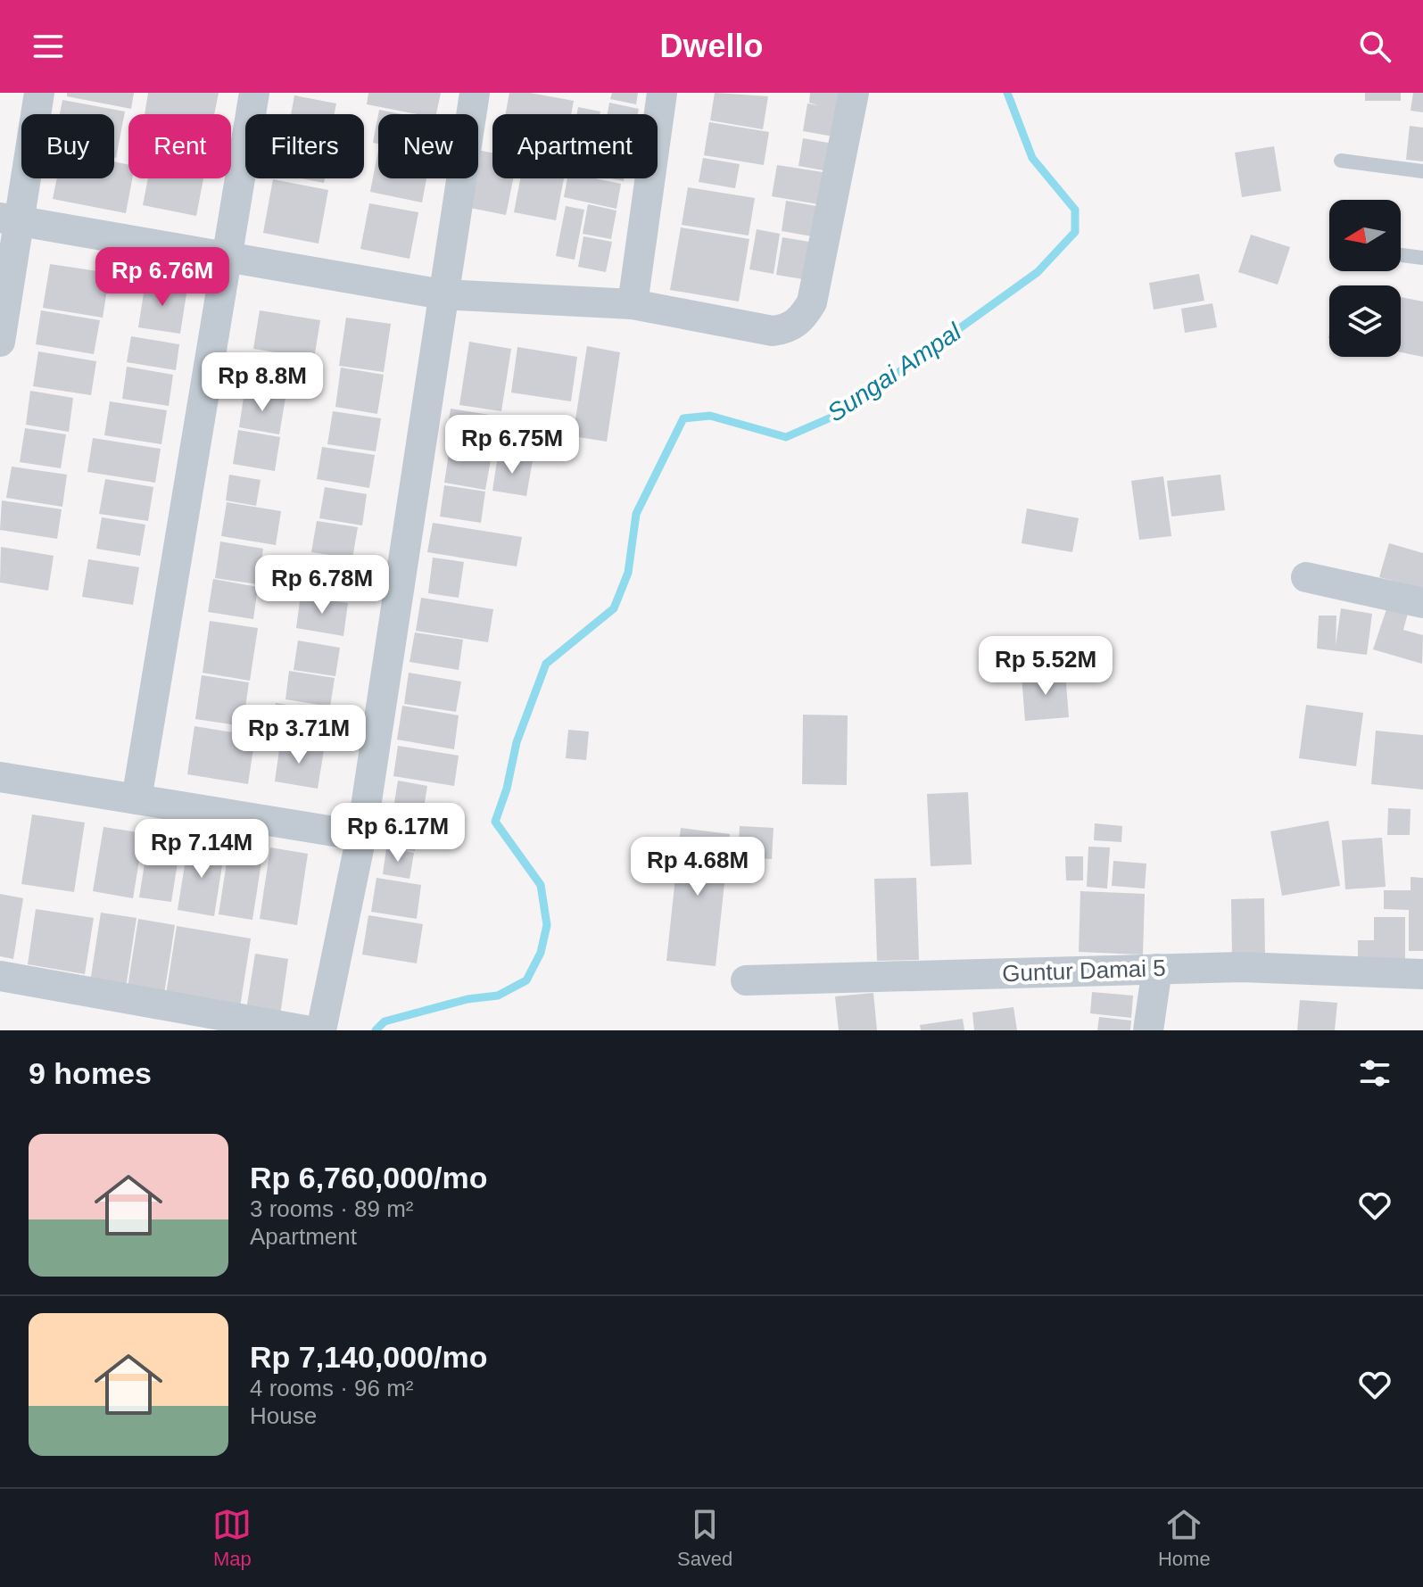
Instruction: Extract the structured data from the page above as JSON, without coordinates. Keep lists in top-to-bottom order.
{
  "streets": {
    "street": ["Guntur Damai 5"]
  },
  "water": ["Sungai Ampal"],
  "north": "left",
  "page": {
    "header": "Dwello",
    "chip": [
      "Buy",
      "Rent",
      "Filters",
      "New",
      "Apartment"
    ],
    "price": [
      "Rp 6.76M",
      "Rp 8.8M",
      "Rp 6.75M",
      "Rp 6.78M",
      "Rp 5.52M",
      "Rp 3.71M",
      "Rp 6.17M",
      "Rp 7.14M",
      "Rp 4.68M"
    ],
    "heading": "9 homes",
    "list": [
      {
        "name": "Rp 6,760,000/mo",
        "note": "3 rooms · 89 m² · Apartment"
      },
      {
        "name": "Rp 7,140,000/mo",
        "note": "4 rooms · 96 m² · House"
      }
    ],
    "tabs": ["Map", "Saved", "Home"]
  }
}
